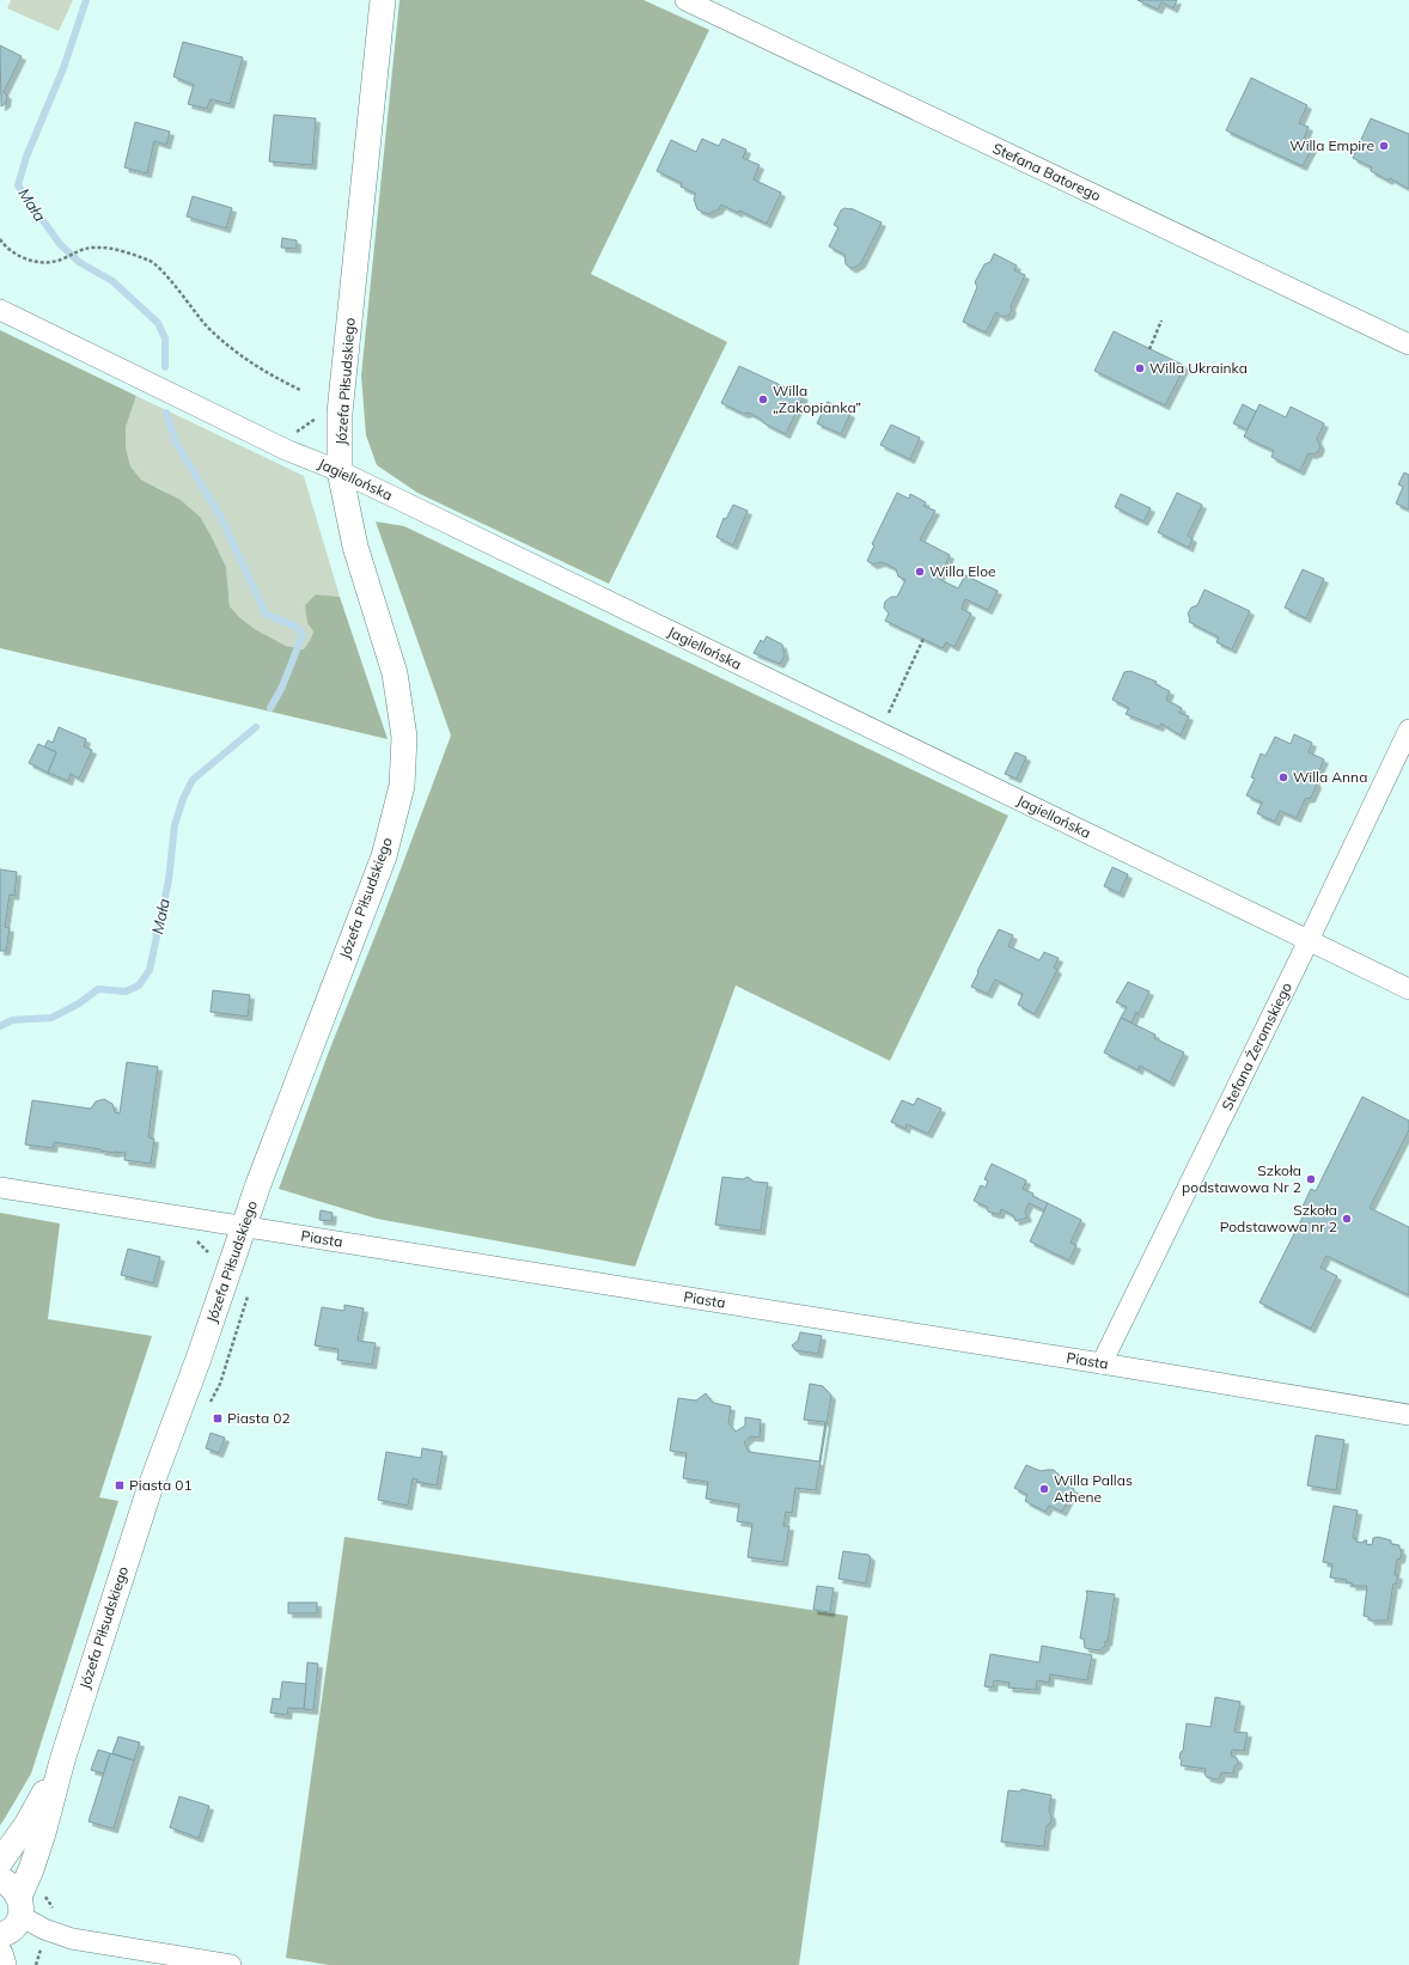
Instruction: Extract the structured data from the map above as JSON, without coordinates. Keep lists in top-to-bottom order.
{
  "streets": {
    "street": [
      "Stefana Batorego",
      "Józefa Piłsudskiego",
      "Jagiellońska",
      "Stefana Żeromskiego",
      "Piasta"
    ]
  },
  "crossings": [
    ["Józefa Piłsudskiego", "Jagiellońska"],
    ["Józefa Piłsudskiego", "Piasta"],
    ["Jagiellońska", "Stefana Żeromskiego"],
    ["Stefana Żeromskiego", "Piasta"]
  ],
  "water": ["Mała"],
  "places": {
    "other": [
      "Willa Empire",
      "Willa Ukrainka",
      "Willa „Zakopianka”",
      "Willa Eloe",
      "Willa Anna",
      "Szkoła podstawowa Nr 2",
      "Szkoła Podstawowa nr 2",
      "Willa Pallas Athene"
    ],
    "transit": ["Piasta 02", "Piasta 01"]
  }
}
